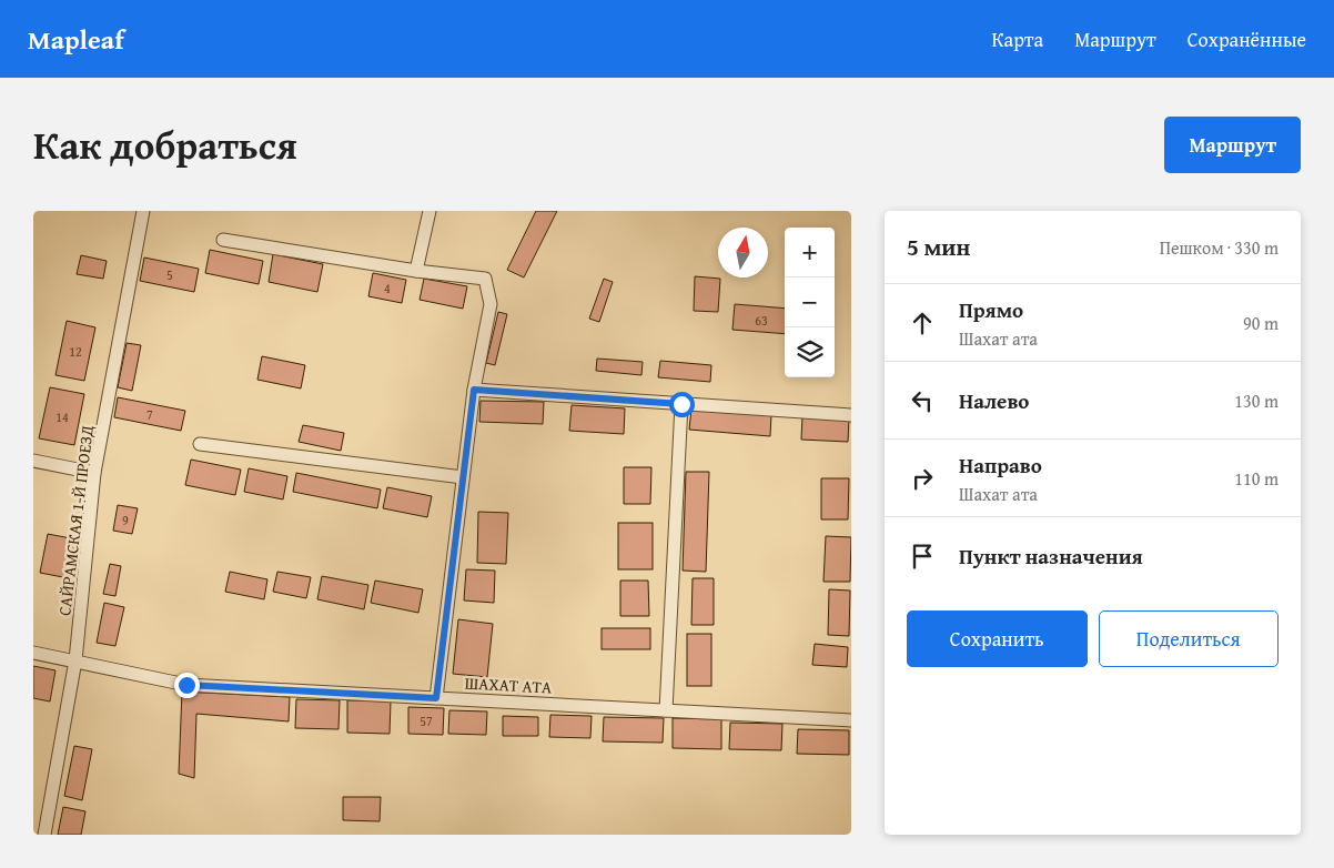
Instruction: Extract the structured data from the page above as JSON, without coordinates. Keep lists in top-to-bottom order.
{
  "streets": {
    "street": ["САЙРАМСКАЯ 1-Й ПРОЕЗД", "ШАХАТ АТА"]
  },
  "crossings": [
    ["САЙРАМСКАЯ 1-Й ПРОЕЗД", "ШАХАТ АТА"]
  ],
  "house_numbers": [
    "5",
    "4",
    "63",
    "12",
    "7",
    "14",
    "9",
    "57"
  ],
  "north": "top",
  "page": {
    "header": "Mapleaf",
    "nav": ["Карта", "Маршрут", "Сохранённые"],
    "title": "Как добраться",
    "buttons": [
      "Маршрут",
      ["Сохранить", "Поделиться"]
    ],
    "heading": ["5 мин", "Пешком · 330 m"],
    "map_buttons": ["+", "−"],
    "list": [
      ["Прямо", "Шахат ата", "90 m"],
      ["Налево", "130 m"],
      ["Направо", "Шахат ата", "110 m"],
      "Пункт назначения"
    ]
  }
}
